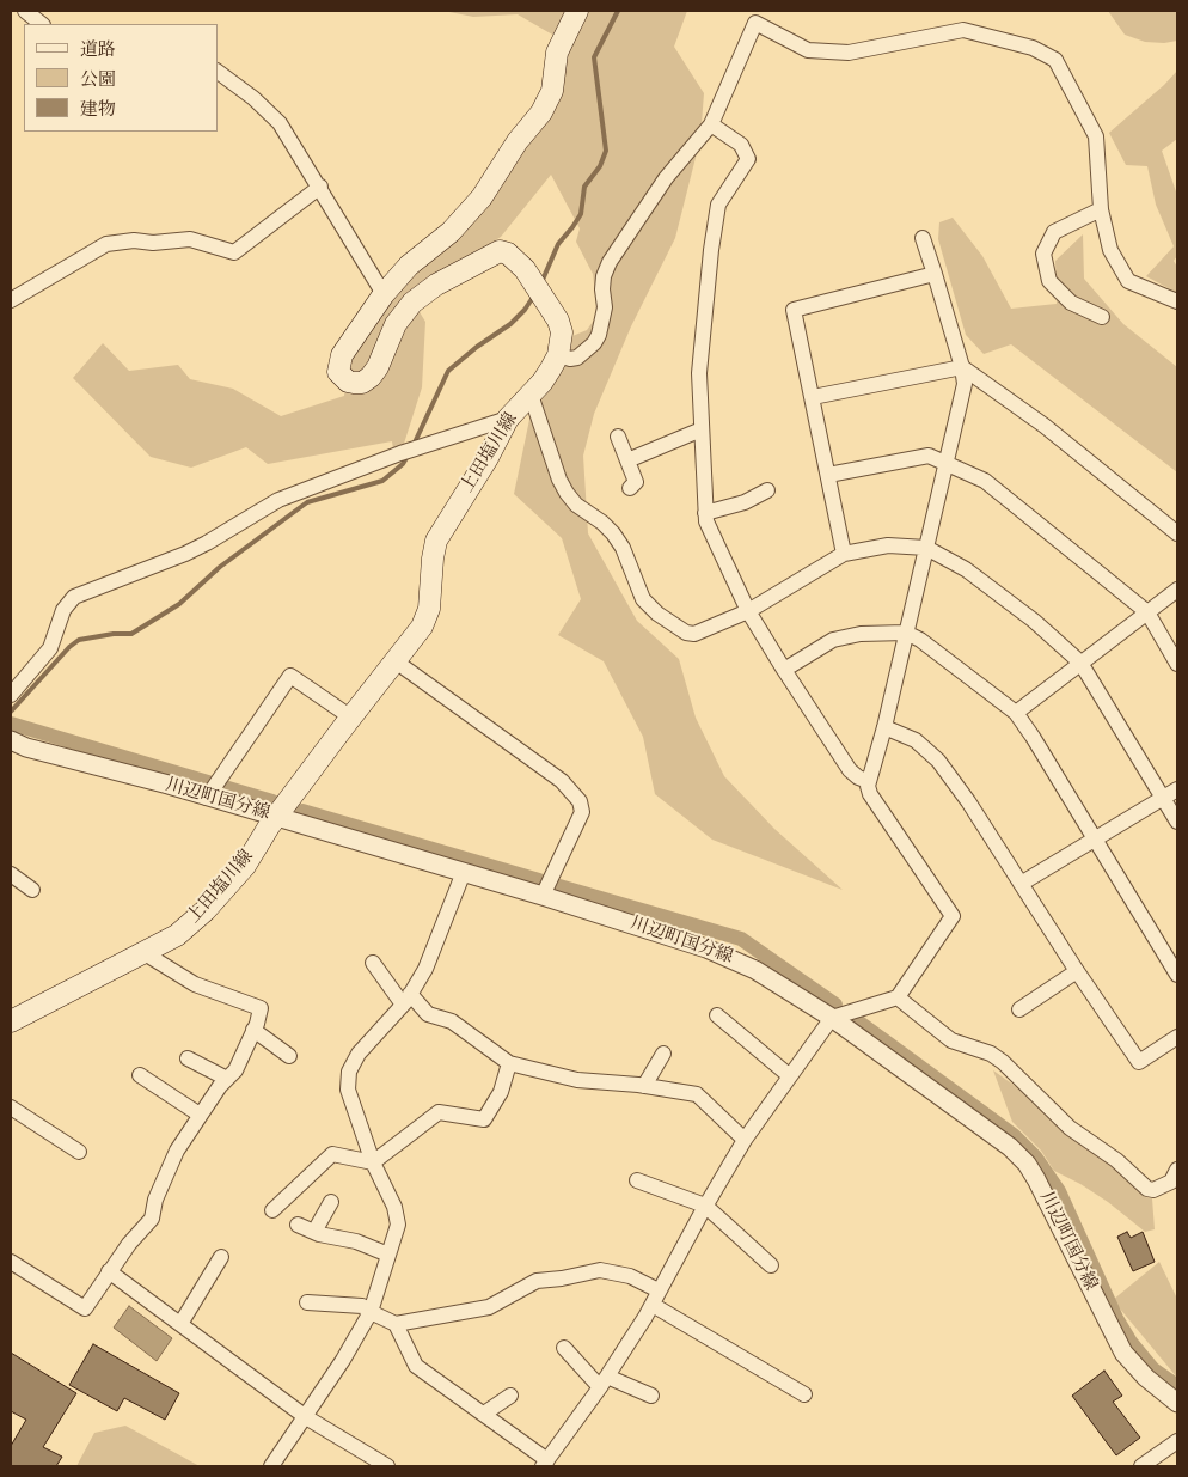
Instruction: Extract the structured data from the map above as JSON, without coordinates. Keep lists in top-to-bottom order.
{
  "streets": {
    "main road": ["上田塩川線"],
    "street": ["川辺町国分線"]
  },
  "crossings": [
    ["上田塩川線", "川辺町国分線"]
  ],
  "legend": ["道路", "公園", "建物"]
}
